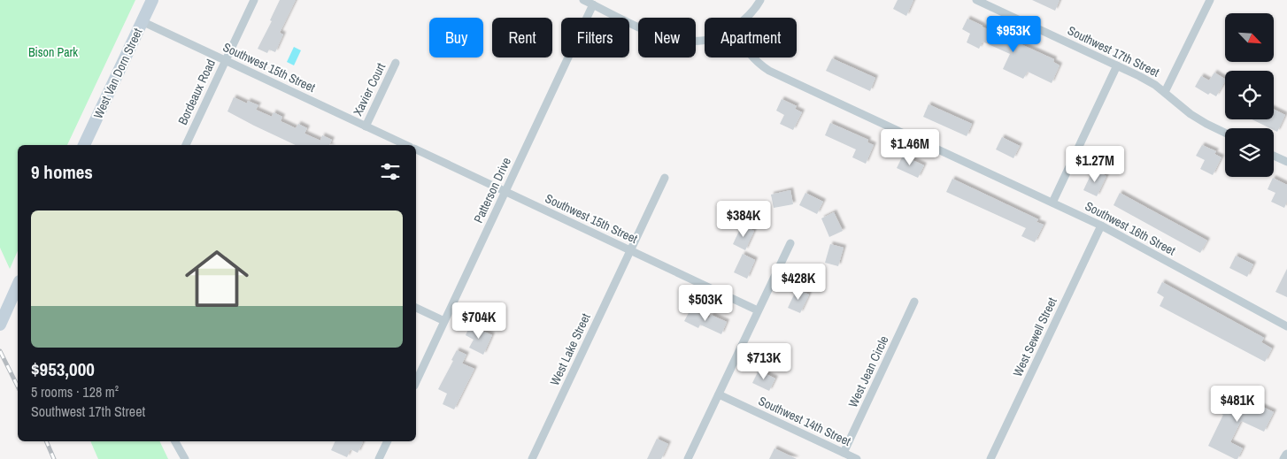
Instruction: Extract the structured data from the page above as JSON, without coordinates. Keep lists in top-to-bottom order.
{
  "streets": {
    "main road": ["West Van Dorn Street"],
    "street": [
      "Southwest 17th Street",
      "Southwest 15th Street",
      "Xavier Court",
      "Bordeaux Road",
      "Patterson Drive",
      "Southwest 16th Street",
      "West Sewell Street",
      "West Lake Street",
      "West Jean Circle",
      "Southwest 14th Street"
    ]
  },
  "crossings": [
    ["Southwest 15th Street", "West Van Dorn Street"],
    ["Southwest 15th Street", "Xavier Court"],
    ["Southwest 15th Street", "Bordeaux Road"],
    ["Southwest 15th Street", "Patterson Drive"],
    ["Southwest 15th Street", "West Lake Street"],
    ["Southwest 16th Street", "West Sewell Street"],
    ["West Jean Circle", "Southwest 14th Street"]
  ],
  "parks": ["Bison Park"],
  "north": "bottom right",
  "page": {
    "price": [
      "$953K",
      "$1.46M",
      "$1.27M",
      "$384K",
      "$428K",
      "$503K",
      "$704K",
      "$713K",
      "$481K"
    ],
    "chip": [
      "Buy",
      "Rent",
      "Filters",
      "New",
      "Apartment"
    ],
    "heading": "9 homes",
    "list": [
      {
        "name": "$953,000",
        "note": "5 rooms · 128 m² · Southwest 17th Street"
      }
    ]
  }
}
